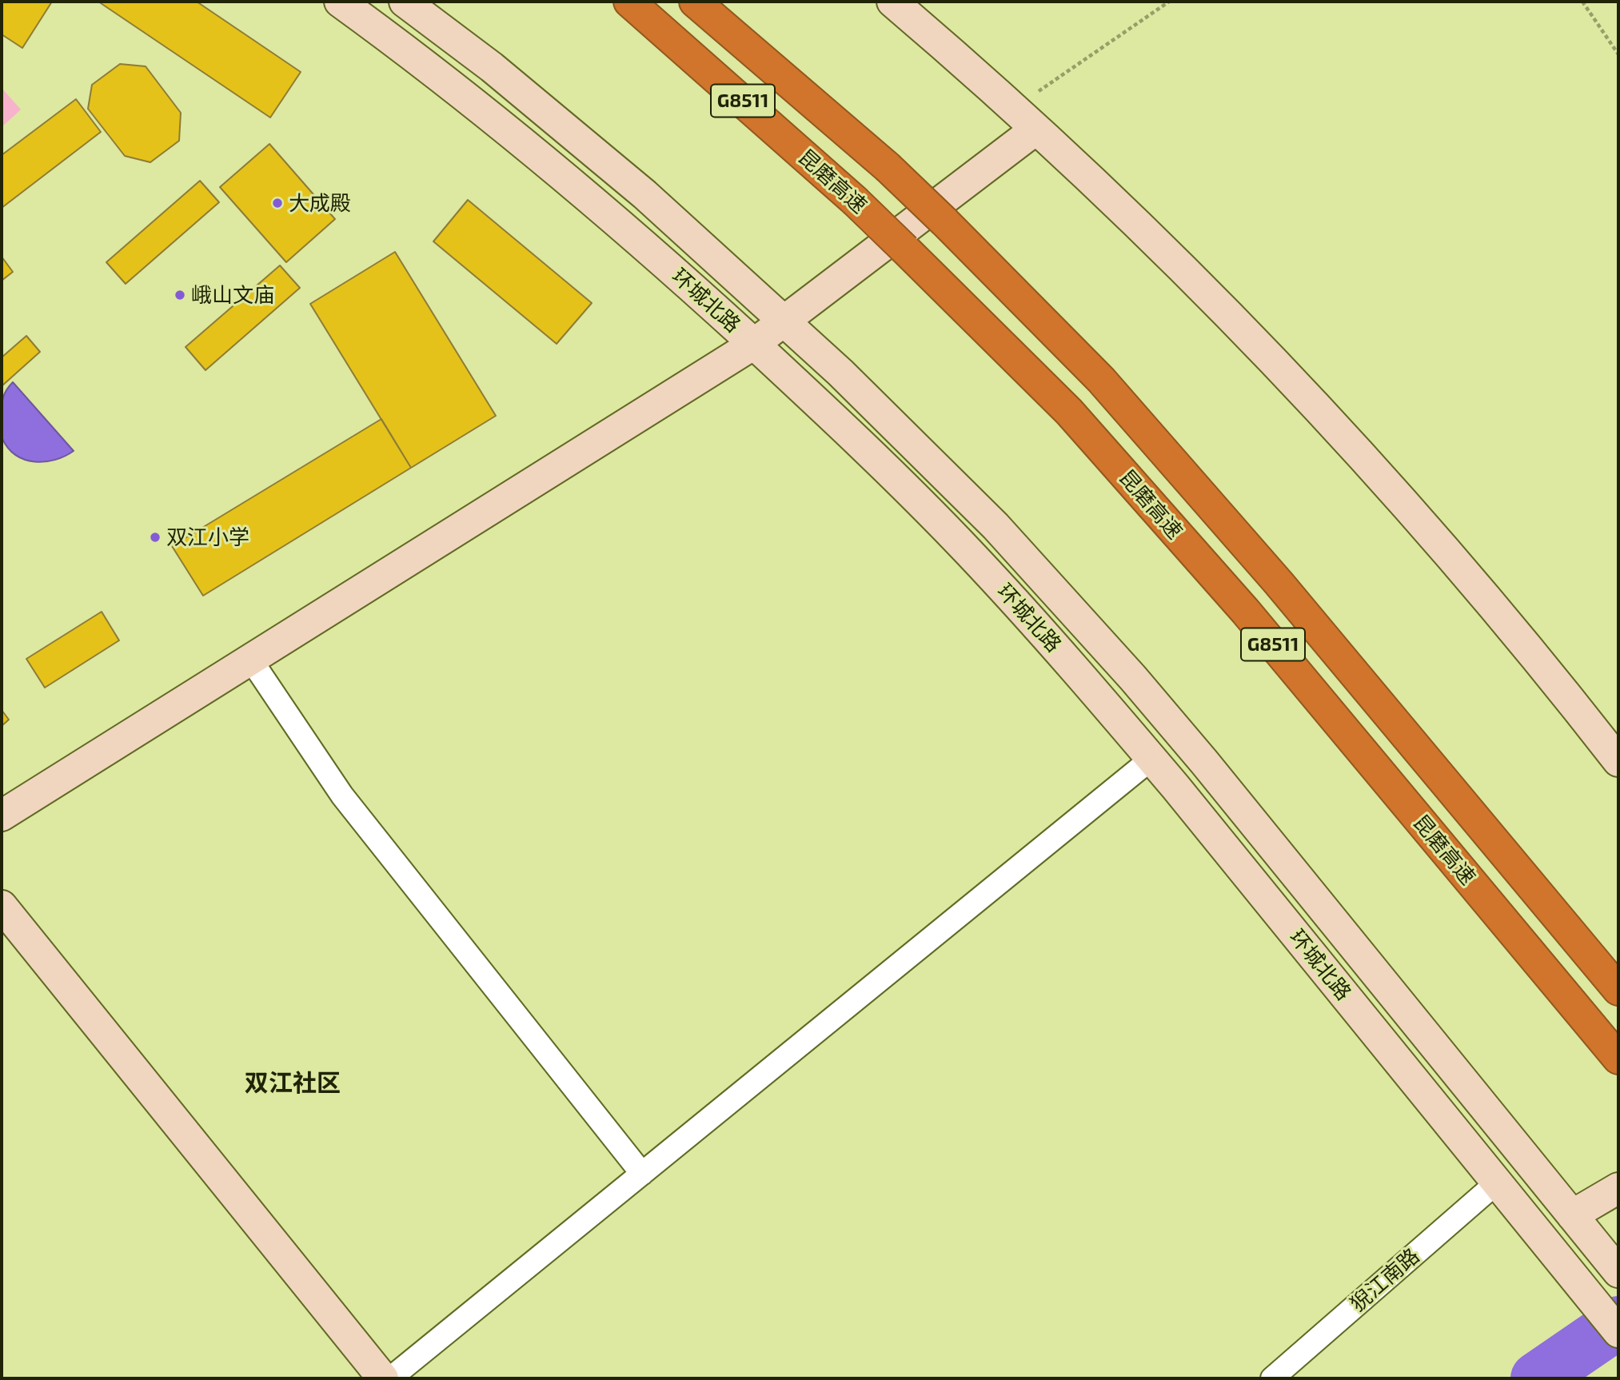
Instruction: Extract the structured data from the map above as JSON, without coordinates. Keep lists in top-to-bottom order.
{
  "streets": {
    "highway": ["G8511", "昆磨高速"],
    "main road": ["环城北路"],
    "street": ["猊江南路"]
  },
  "crossings": [
    ["环城北路", "猊江南路"]
  ],
  "districts": ["双江社区"],
  "places": ["大成殿", "峨山文庙", "双江小学"]
}
